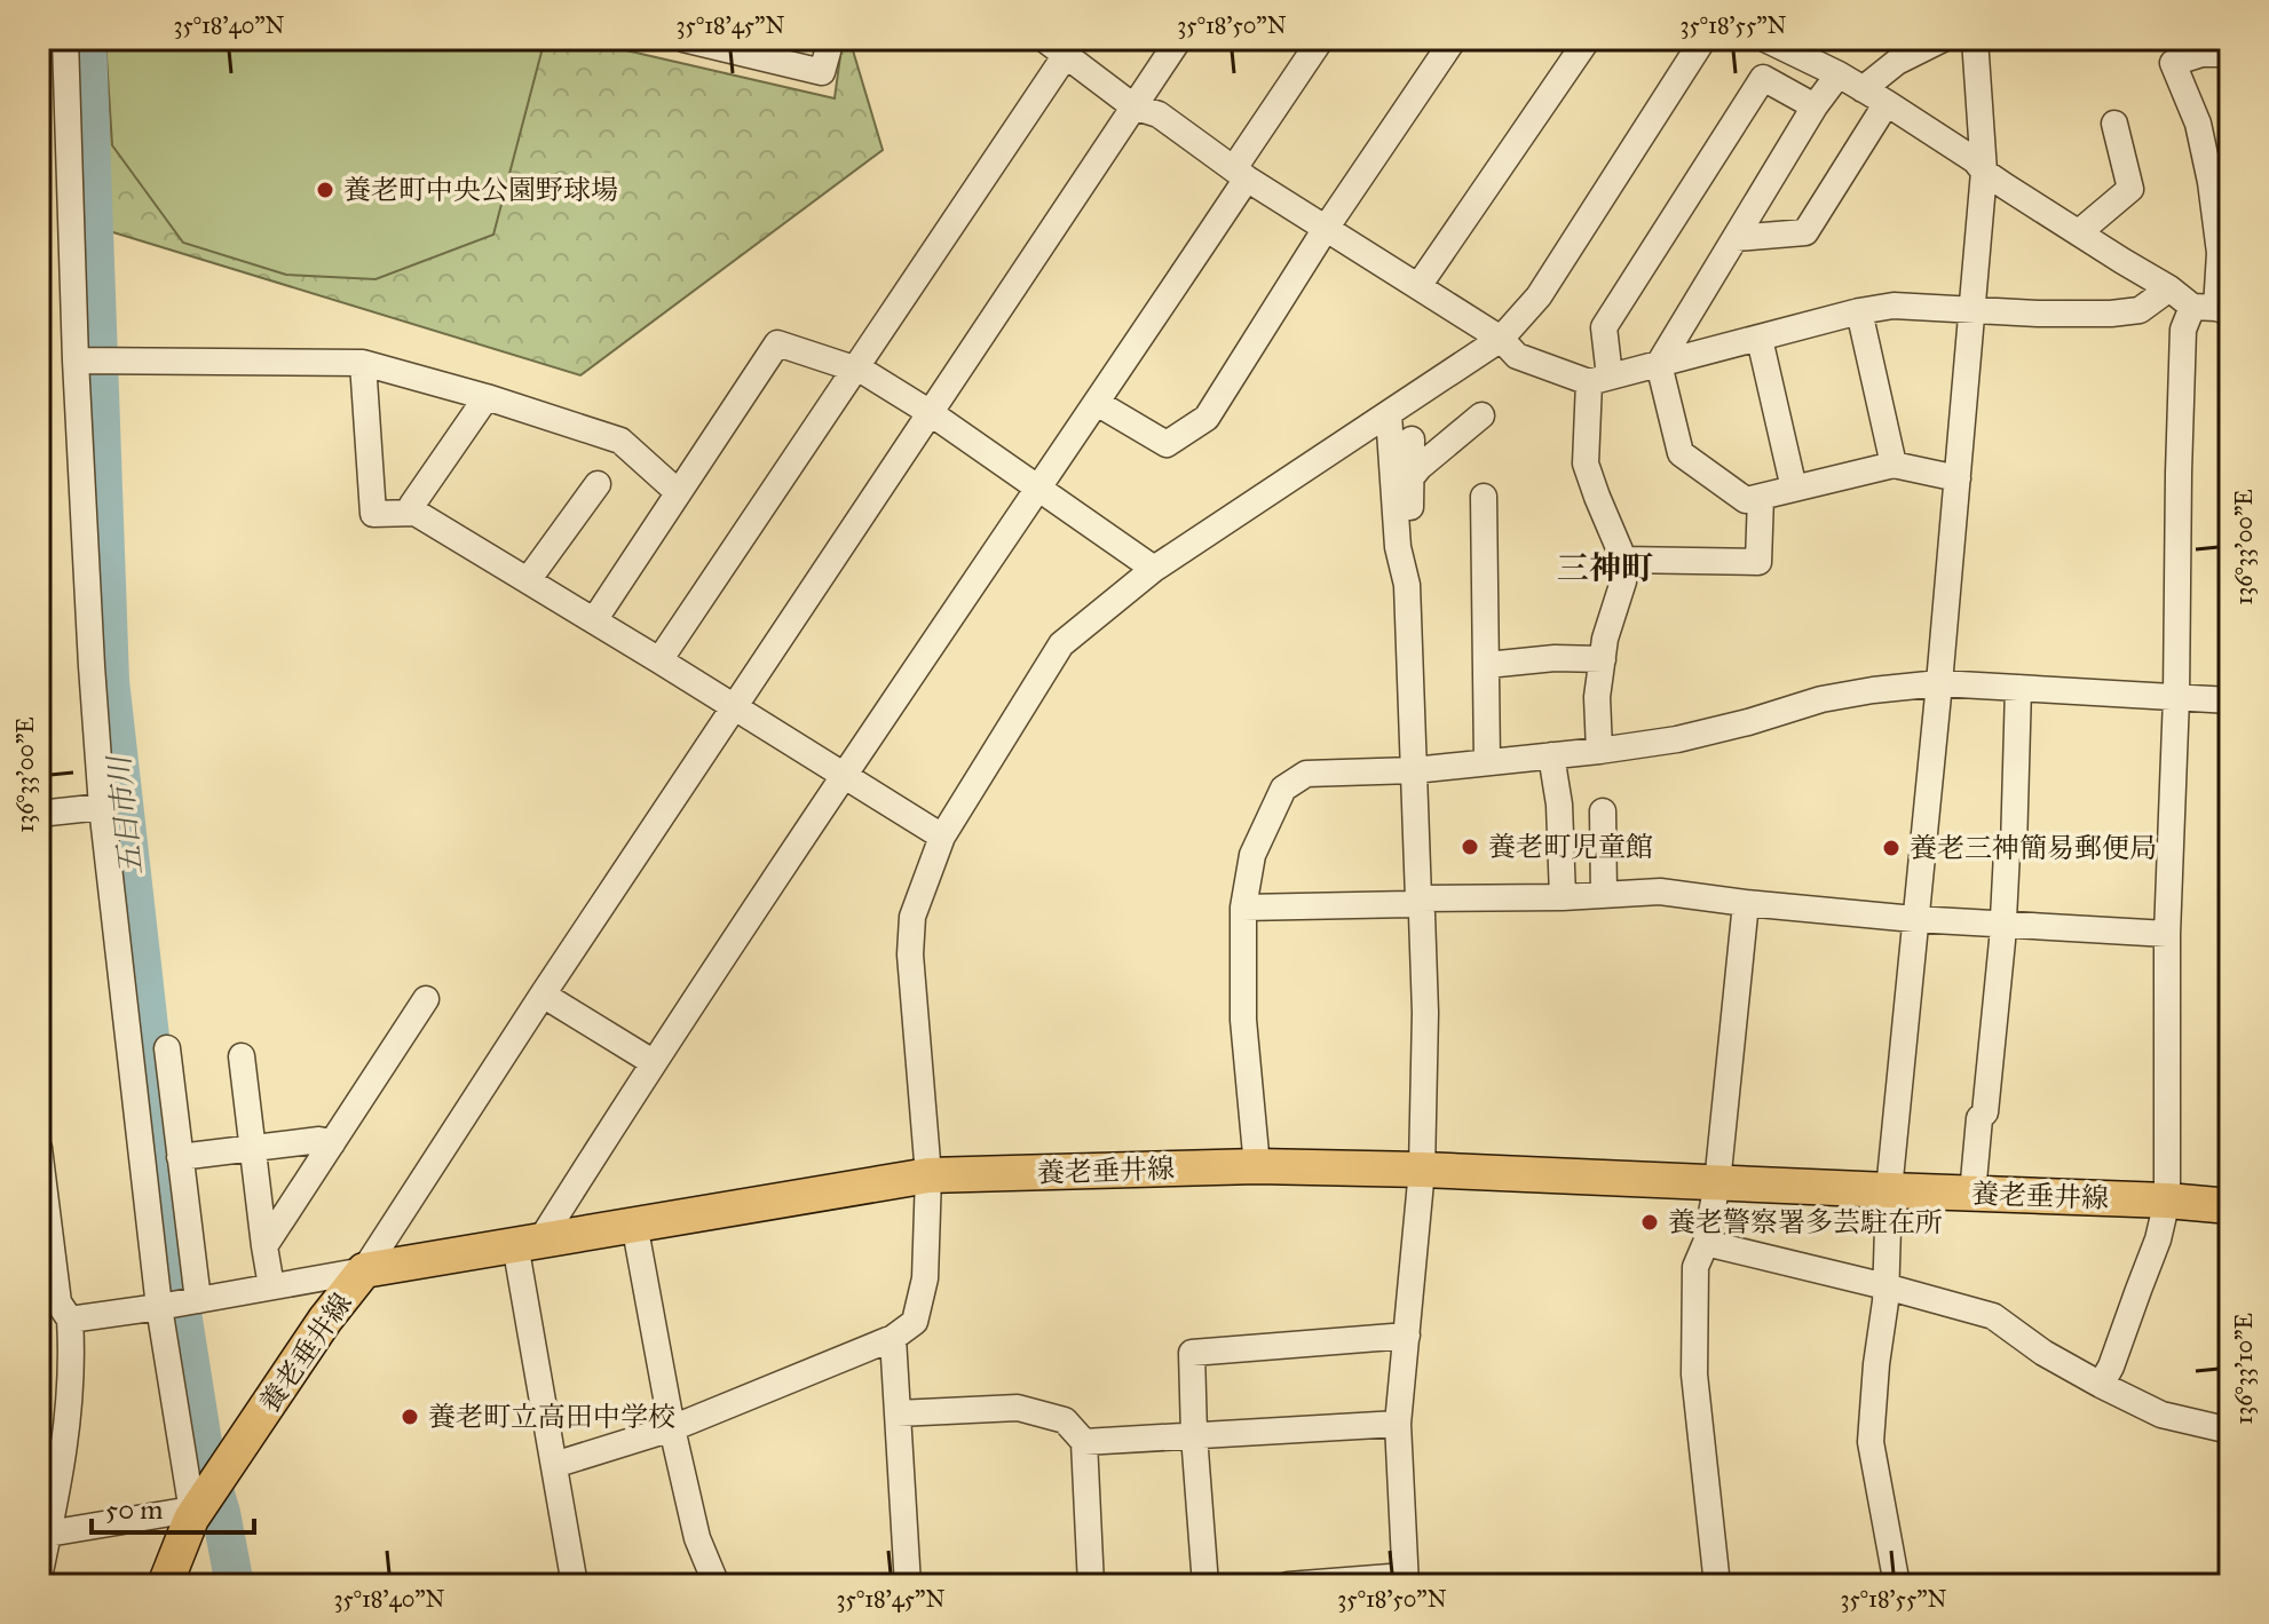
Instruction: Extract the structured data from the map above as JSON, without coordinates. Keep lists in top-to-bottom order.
{
  "streets": {
    "main road": ["養老垂井線"]
  },
  "districts": ["三神町"],
  "water": ["五日市川"],
  "places": [
    "養老町中央公園野球場",
    "養老町児童館",
    "養老三神簡易郵便局",
    "養老警察署多芸駐在所",
    "養老町立高田中学校"
  ],
  "scale_bar": "50 m",
  "coordinates": [
    "35°18'40\"N",
    "35°18'45\"N",
    "35°18'50\"N",
    "35°18'55\"N",
    "136°33'00\"E",
    "136°33'10\"E"
  ]
}
